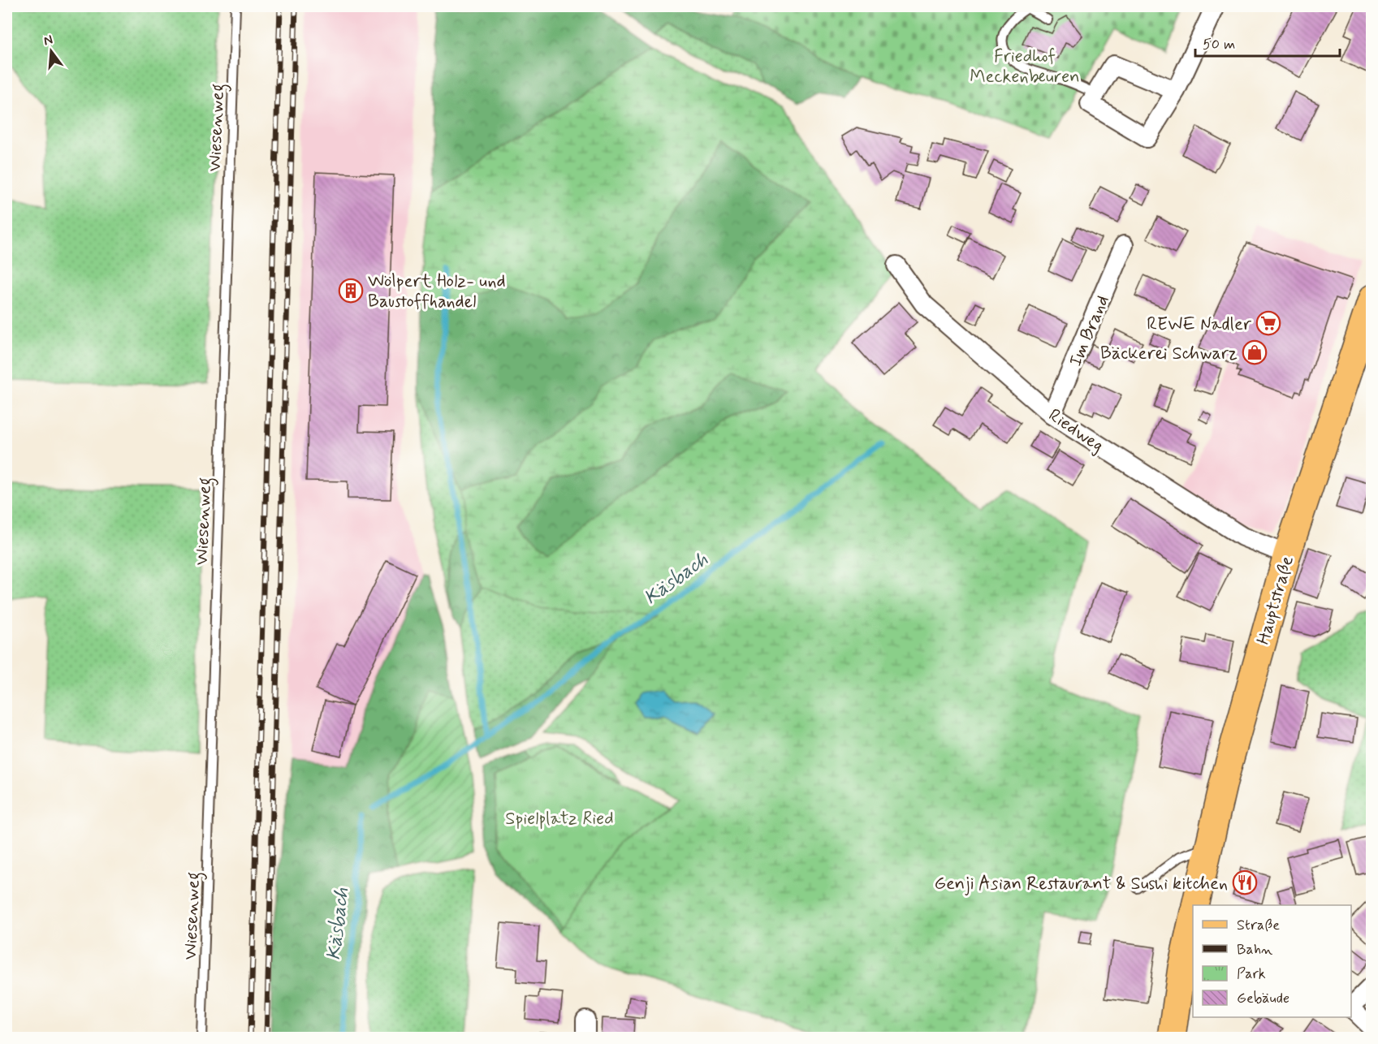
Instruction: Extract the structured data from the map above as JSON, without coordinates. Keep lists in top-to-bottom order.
{
  "streets": {
    "main road": ["Hauptstraße"],
    "street": ["Im Brand", "Riedweg"],
    "lane": ["Wiesenweg"]
  },
  "crossings": [
    ["Im Brand", "Riedweg"],
    ["Riedweg", "Hauptstraße"]
  ],
  "water": ["Käsbach"],
  "parks": ["Friedhof Meckenbeuren", "Spielplatz Ried"],
  "places": {
    "building": ["Wölpert Holz- und Baustoffhandel"],
    "supermarket": ["REWE Nadler"],
    "shop": ["Bäckerei Schwarz"],
    "restaurant": ["Genji Asian Restaurant & Sushi kitchen"]
  },
  "legend": [
    "Straße",
    "Bahn",
    "Park",
    "Gebäude"
  ],
  "scale_bar": "50 m",
  "north": "top"
}
